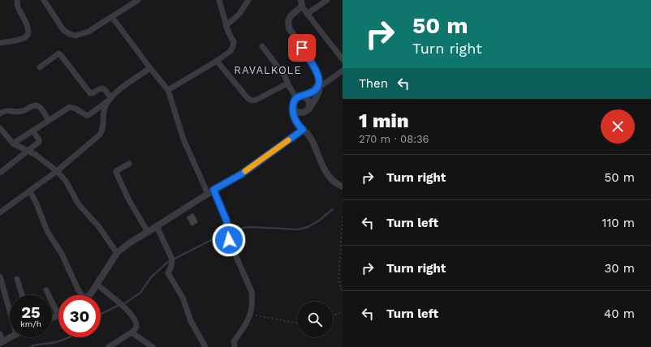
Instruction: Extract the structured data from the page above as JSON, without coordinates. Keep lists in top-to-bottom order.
{
  "districts": ["RAVALKOLE"],
  "page": {
    "turn": ["50 m", "Turn right"],
    "then": "Then",
    "heading": ["1 min", "270 m · 08:36"],
    "list": [
      {
        "name": "Turn right",
        "value": "50 m"
      },
      {
        "name": "Turn left",
        "value": "110 m"
      },
      {
        "name": "Turn right",
        "value": "30 m"
      },
      {
        "name": "Turn left",
        "value": "40 m"
      }
    ],
    "speed": "25 km/h",
    "limit": "30"
  }
}
